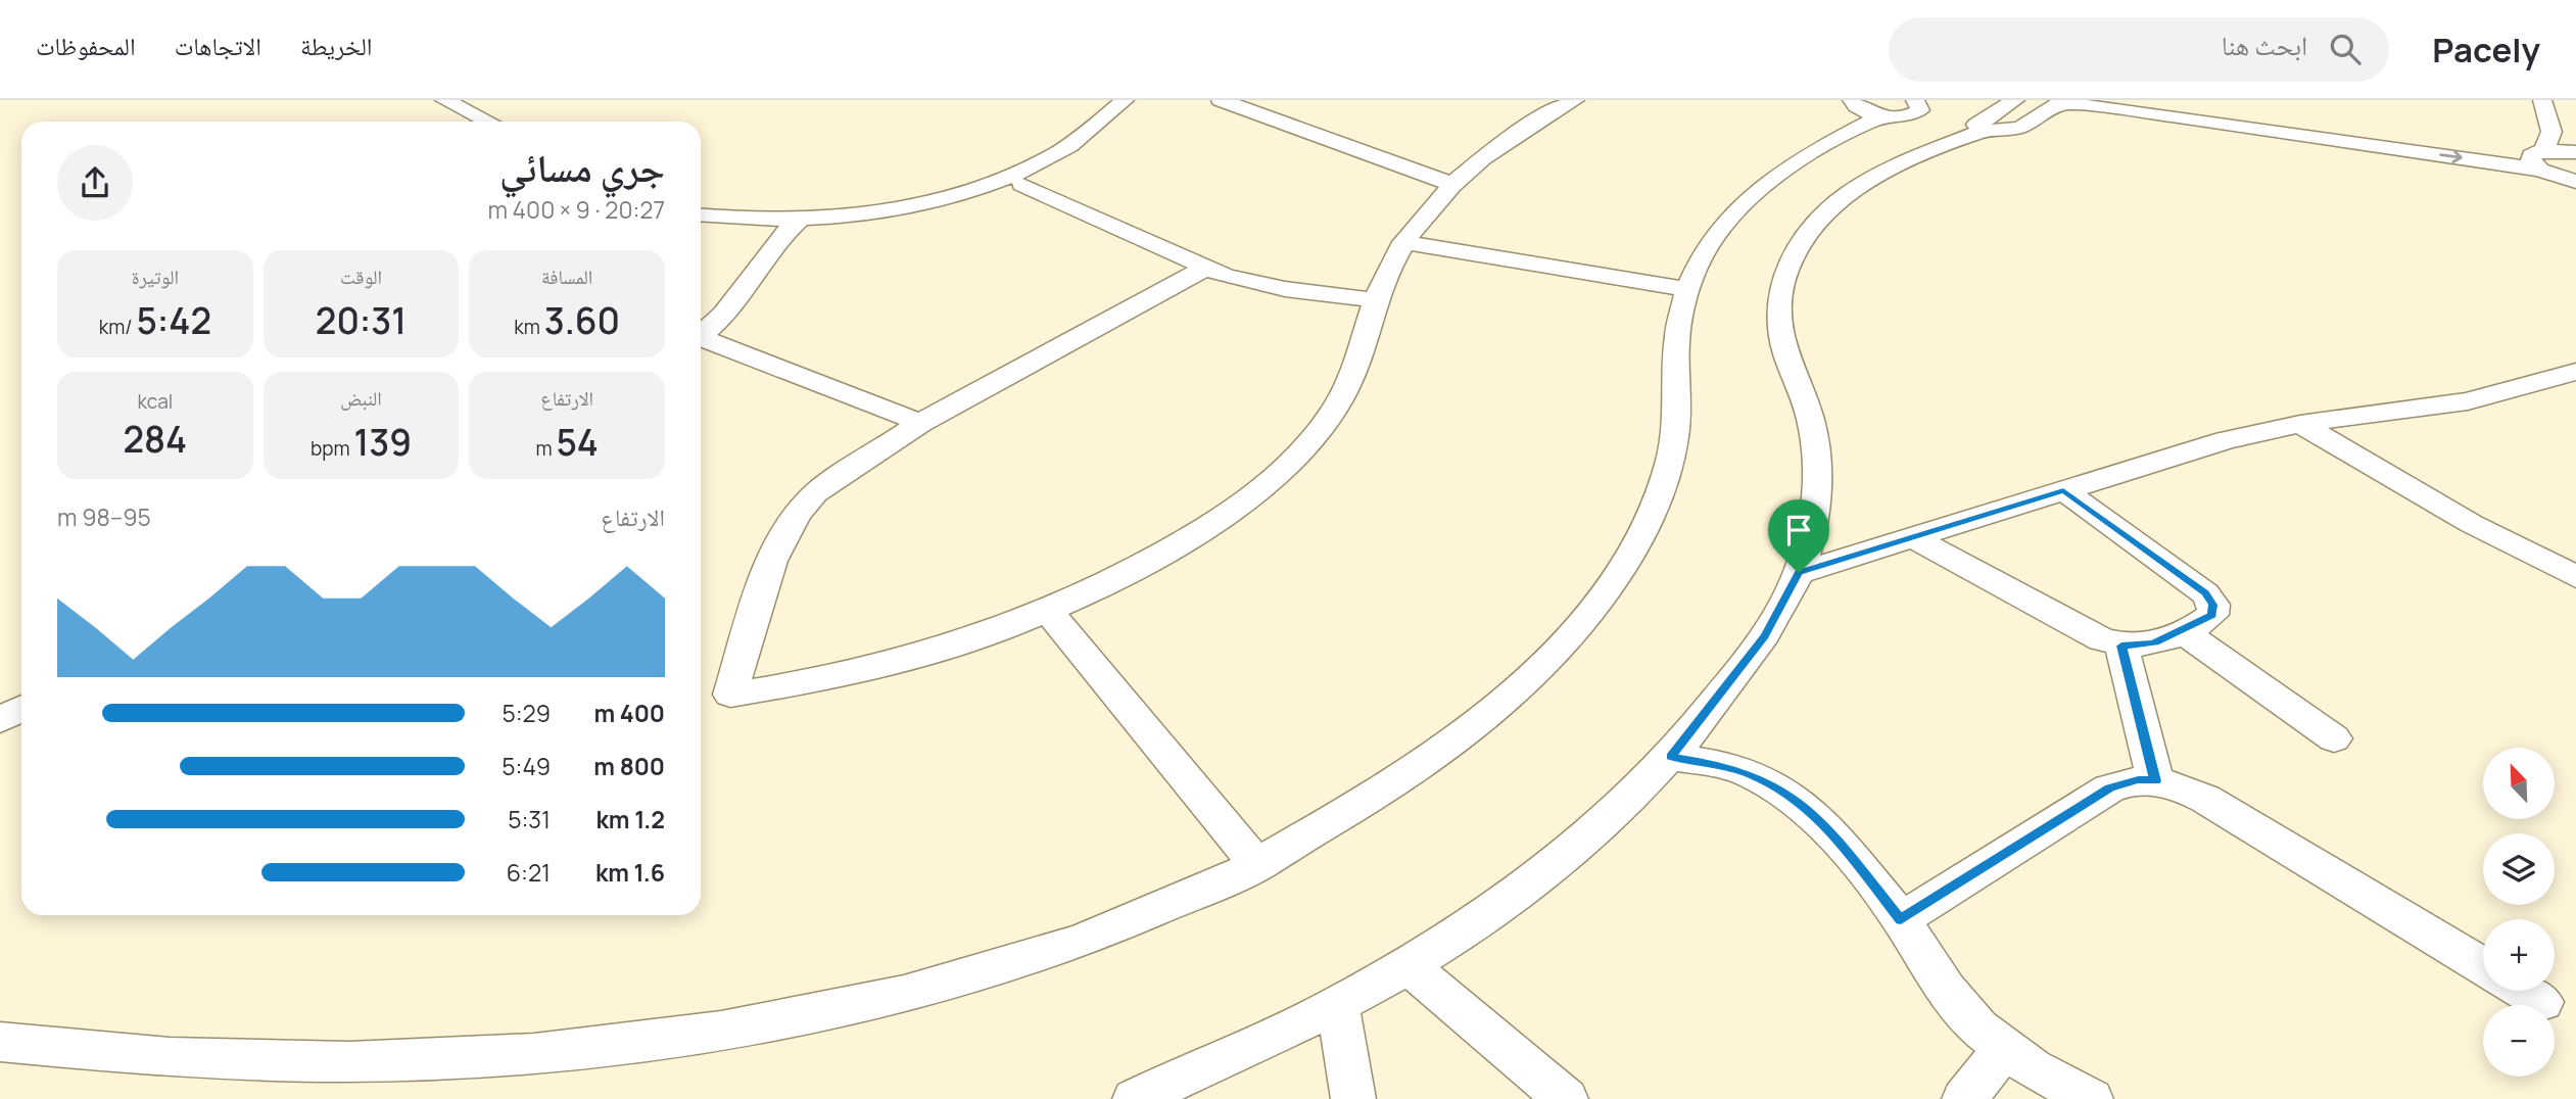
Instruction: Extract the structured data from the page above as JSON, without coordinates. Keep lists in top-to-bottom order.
{
  "north": "top left",
  "page": {
    "header": "Pacely",
    "search": "ابحث هنا",
    "nav": ["الخريطة", "الاتجاهات", "المحفوظات"],
    "heading": ["جري مسائي", "20:27 · 9 × 400 m"],
    "stats": [
      ["المسافة", "3.60 km"],
      ["الوقت", "20:31"],
      ["الوتيرة", "5:42 /km"],
      ["الارتفاع", "54 m"],
      ["النبض", "139 bpm"],
      ["kcal", "284"]
    ],
    "chart": ["الارتفاع", "95–98 m"],
    "list": [
      {
        "name": "400 m",
        "note": "5:29"
      },
      {
        "name": "800 m",
        "note": "5:49"
      },
      {
        "name": "1.2 km",
        "note": "5:31"
      },
      {
        "name": "1.6 km",
        "note": "6:21"
      }
    ],
    "map_buttons": ["+", "−"]
  }
}
